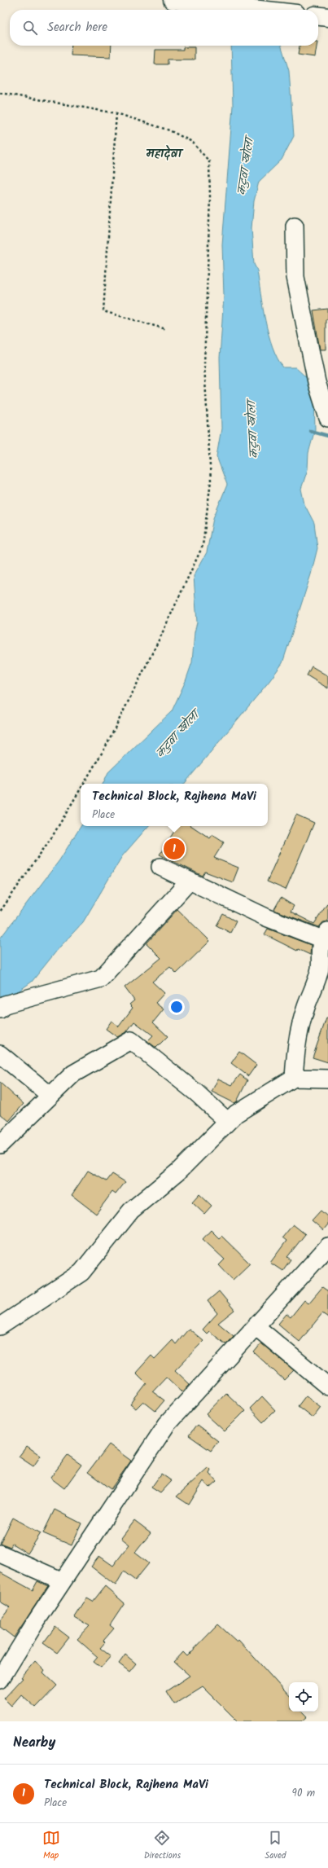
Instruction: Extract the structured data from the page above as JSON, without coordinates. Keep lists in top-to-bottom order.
{
  "districts": ["महादेवा"],
  "water": ["कटुवा खोला"],
  "page": {
    "search": "Search here",
    "popup": ["Technical Block, Rajhena MaVi", "Place"],
    "pins": "1",
    "heading": "Nearby",
    "list": [
      {
        "mark": "1",
        "name": "Technical Block, Rajhena MaVi",
        "note": "Place",
        "value": "90 m"
      }
    ],
    "nav": ["Map", "Directions", "Saved"]
  }
}
